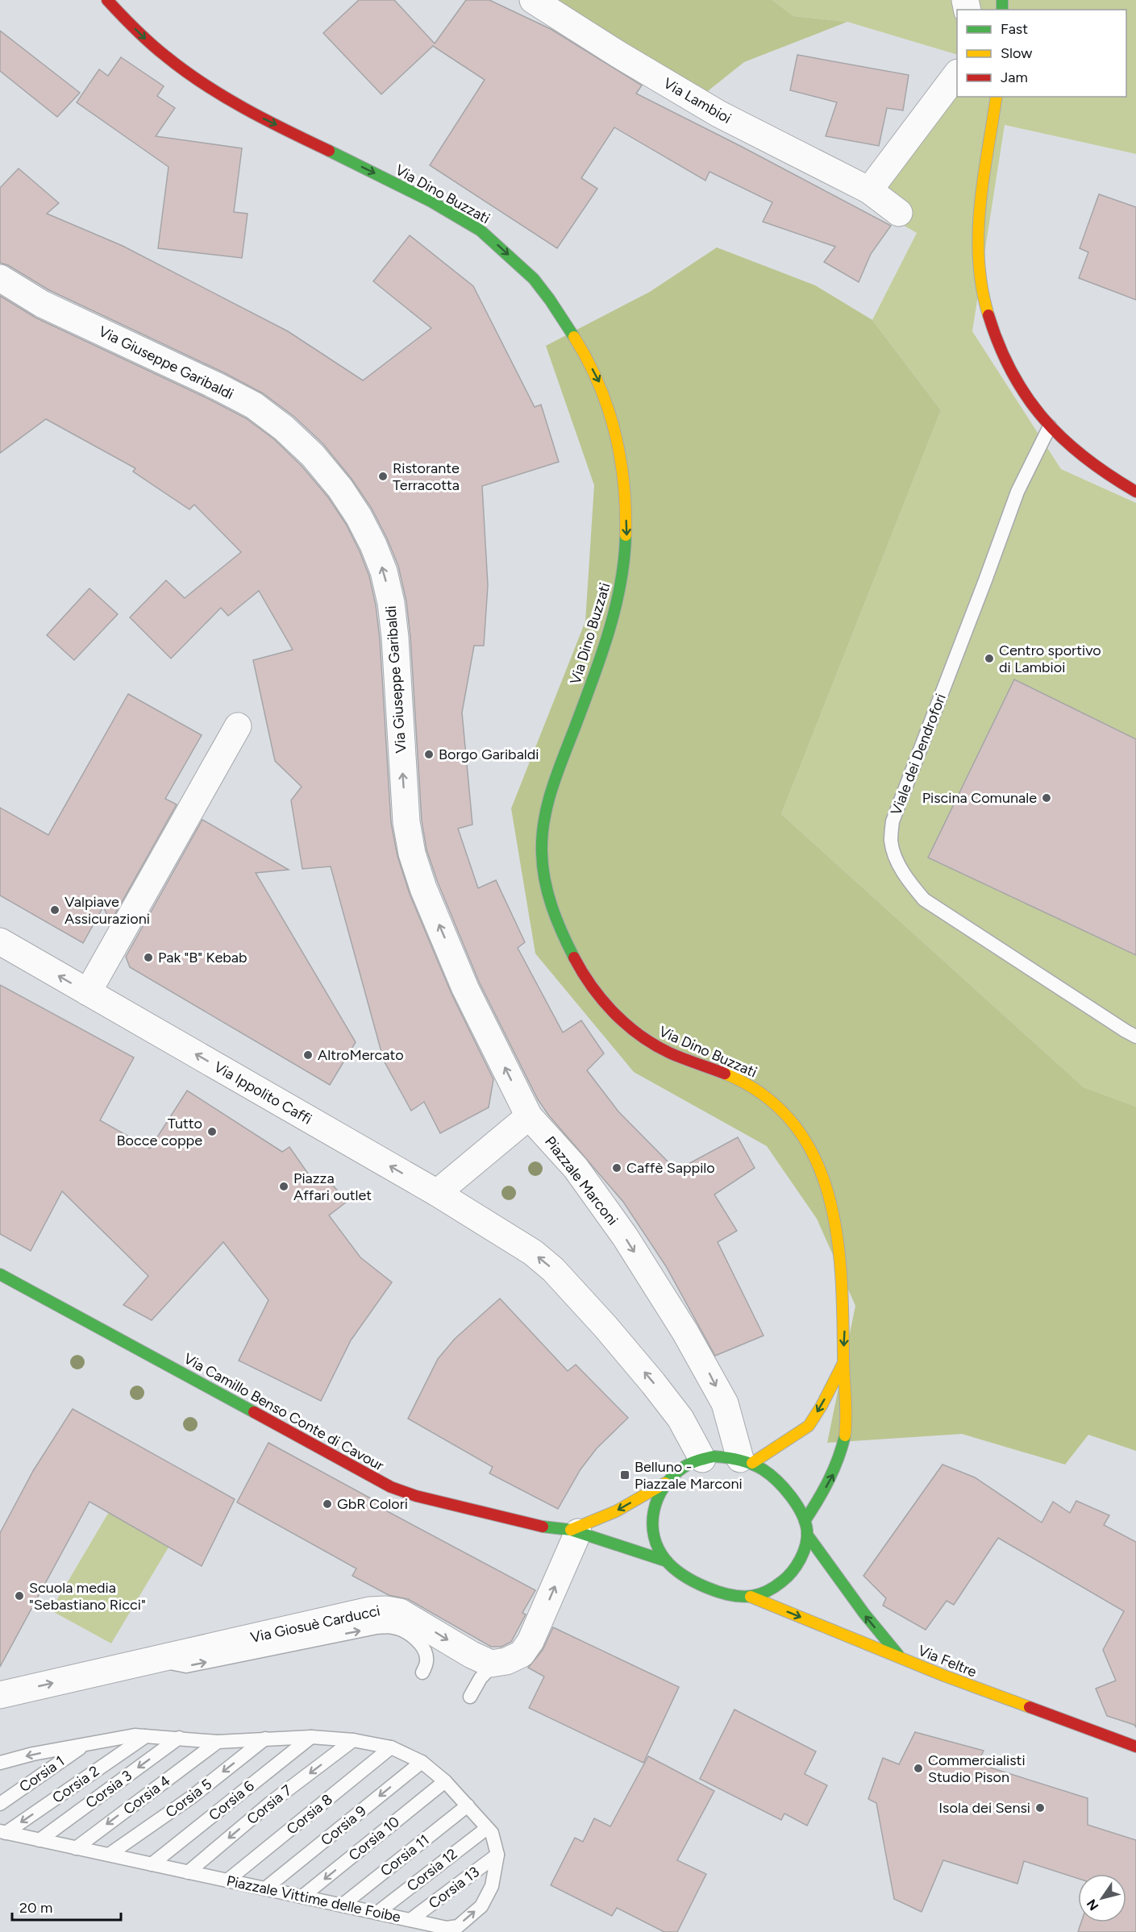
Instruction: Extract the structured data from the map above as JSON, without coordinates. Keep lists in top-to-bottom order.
{
  "streets": {
    "main road": ["Via Dino Buzzati", "Via Camillo Benso Conte di Cavour", "Via Feltre"],
    "street": [
      "Via Lambioi",
      "Via Giuseppe Garibaldi",
      "Via Ippolito Caffi",
      "Piazzale Marconi",
      "Via Giosuè Carducci"
    ],
    "lane": [
      "Viale dei Dendrofori",
      "Corsia 1",
      "Corsia 2",
      "Corsia 3",
      "Corsia 4",
      "Corsia 5",
      "Corsia 6",
      "Corsia 7",
      "Corsia 8",
      "Corsia 9",
      "Corsia 10",
      "Corsia 11",
      "Corsia 12",
      "Corsia 13",
      "Piazzale Vittime delle Foibe"
    ]
  },
  "crossings": [
    ["Via Dino Buzzati", "Piazzale Marconi"],
    ["Via Dino Buzzati", "Via Camillo Benso Conte di Cavour"],
    ["Via Dino Buzzati", "Via Feltre"],
    ["Via Giuseppe Garibaldi", "Piazzale Marconi"],
    ["Piazzale Marconi", "Via Camillo Benso Conte di Cavour"],
    ["Piazzale Marconi", "Via Feltre"],
    ["Via Camillo Benso Conte di Cavour", "Via Feltre"],
    ["Corsia 1", "Piazzale Vittime delle Foibe"],
    ["Corsia 2", "Piazzale Vittime delle Foibe"],
    ["Corsia 3", "Piazzale Vittime delle Foibe"],
    ["Corsia 4", "Piazzale Vittime delle Foibe"],
    ["Corsia 5", "Piazzale Vittime delle Foibe"],
    ["Corsia 6", "Piazzale Vittime delle Foibe"],
    ["Corsia 7", "Piazzale Vittime delle Foibe"],
    ["Corsia 8", "Piazzale Vittime delle Foibe"],
    ["Corsia 9", "Piazzale Vittime delle Foibe"],
    ["Corsia 10", "Piazzale Vittime delle Foibe"],
    ["Corsia 11", "Piazzale Vittime delle Foibe"],
    ["Corsia 12", "Piazzale Vittime delle Foibe"],
    ["Corsia 13", "Piazzale Vittime delle Foibe"]
  ],
  "one_way": [
    "Via Giuseppe Garibaldi",
    "Via Ippolito Caffi",
    "Via Giosuè Carducci",
    "Via Feltre",
    "Corsia 2",
    "Corsia 3",
    "Corsia 4",
    "Corsia 5",
    "Corsia 7",
    "Corsia 9",
    "Corsia 10"
  ],
  "places": {
    "other": [
      "Ristorante Terracotta",
      "Centro sportivo di Lambioi",
      "Borgo Garibaldi",
      "Piscina Comunale",
      "Valpiave Assicurazioni",
      "Pak \"B\" Kebab",
      "AltroMercato",
      "Tutto Bocce coppe",
      "Caffè Sappilo",
      "Piazza Affari outlet",
      "GbR Colori",
      "Scuola media \"Sebastiano Ricci\"",
      "Commercialisti Studio Pison",
      "Isola dei Sensi"
    ],
    "transit": ["Belluno - Piazzale Marconi"]
  },
  "legend": ["Fast", "Slow", "Jam"],
  "scale_bar": "20 m",
  "north": "bottom left"
}
